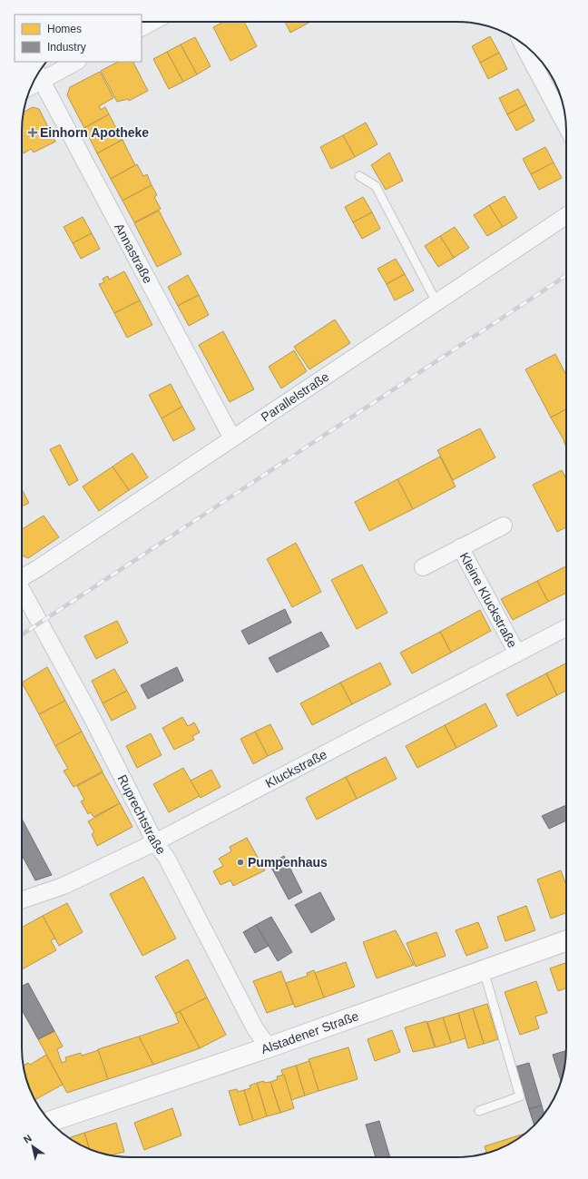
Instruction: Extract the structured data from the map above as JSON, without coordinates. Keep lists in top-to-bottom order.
{
  "streets": {
    "street": [
      "Annastraße",
      "Parallelstraße",
      "Kleine Kluckstraße",
      "Kluckstraße",
      "Ruprechtstraße",
      "Alstadener Straße"
    ]
  },
  "crossings": [
    ["Annastraße", "Parallelstraße"],
    ["Kleine Kluckstraße", "Kluckstraße"],
    ["Kluckstraße", "Ruprechtstraße"],
    ["Ruprechtstraße", "Alstadener Straße"]
  ],
  "places": {
    "health": ["Einhorn Apotheke"],
    "other": ["Pumpenhaus"]
  },
  "legend": ["Homes", "Industry"],
  "north": "top left"
}
